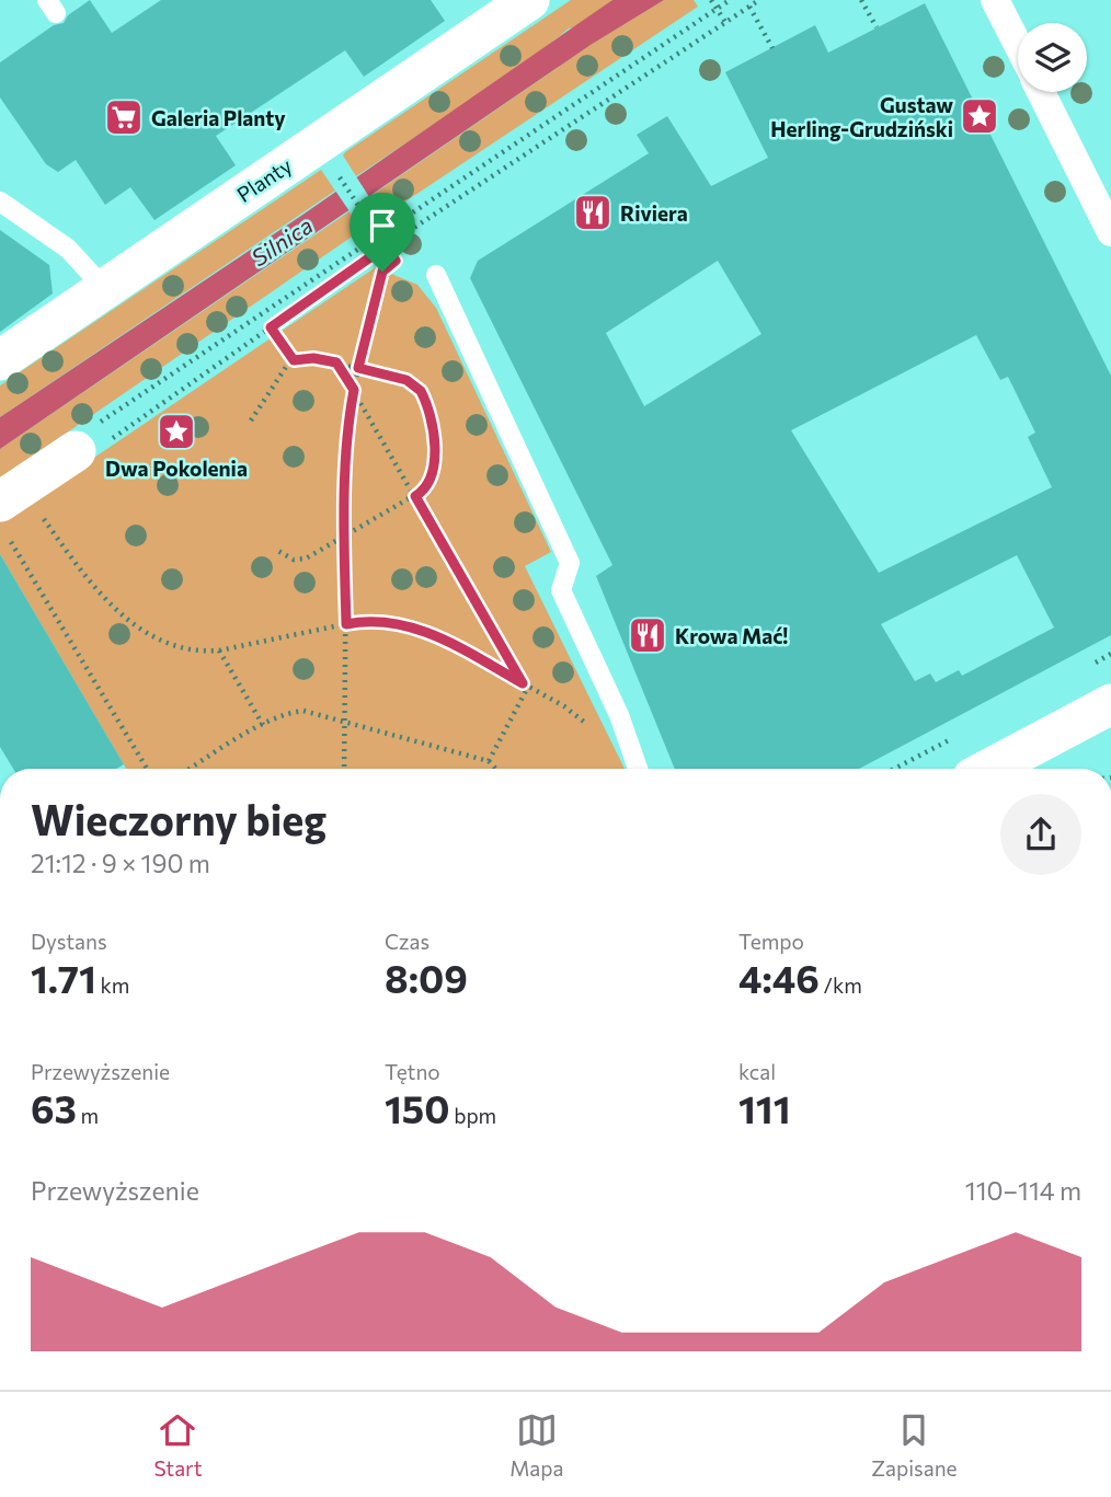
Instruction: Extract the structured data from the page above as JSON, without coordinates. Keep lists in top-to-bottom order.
{
  "streets": {
    "street": ["Planty"]
  },
  "water": ["Silnica"],
  "places": {
    "place": ["Gustaw Herling-Grudziński", "Dwa Pokolenia"],
    "supermarket": ["Galeria Planty"],
    "restaurant": ["Riviera", "Krowa Mać!"]
  },
  "page": {
    "heading": ["Wieczorny bieg", "21:12 · 9 × 190 m"],
    "stats": [
      ["Dystans", "1.71 km"],
      ["Czas", "8:09"],
      ["Tempo", "4:46 /km"],
      ["Przewyższenie", "63 m"],
      ["Tętno", "150 bpm"],
      ["kcal", "111"]
    ],
    "chart": ["Przewyższenie", "110–114 m"],
    "tabs": ["Start", "Mapa", "Zapisane"]
  }
}
